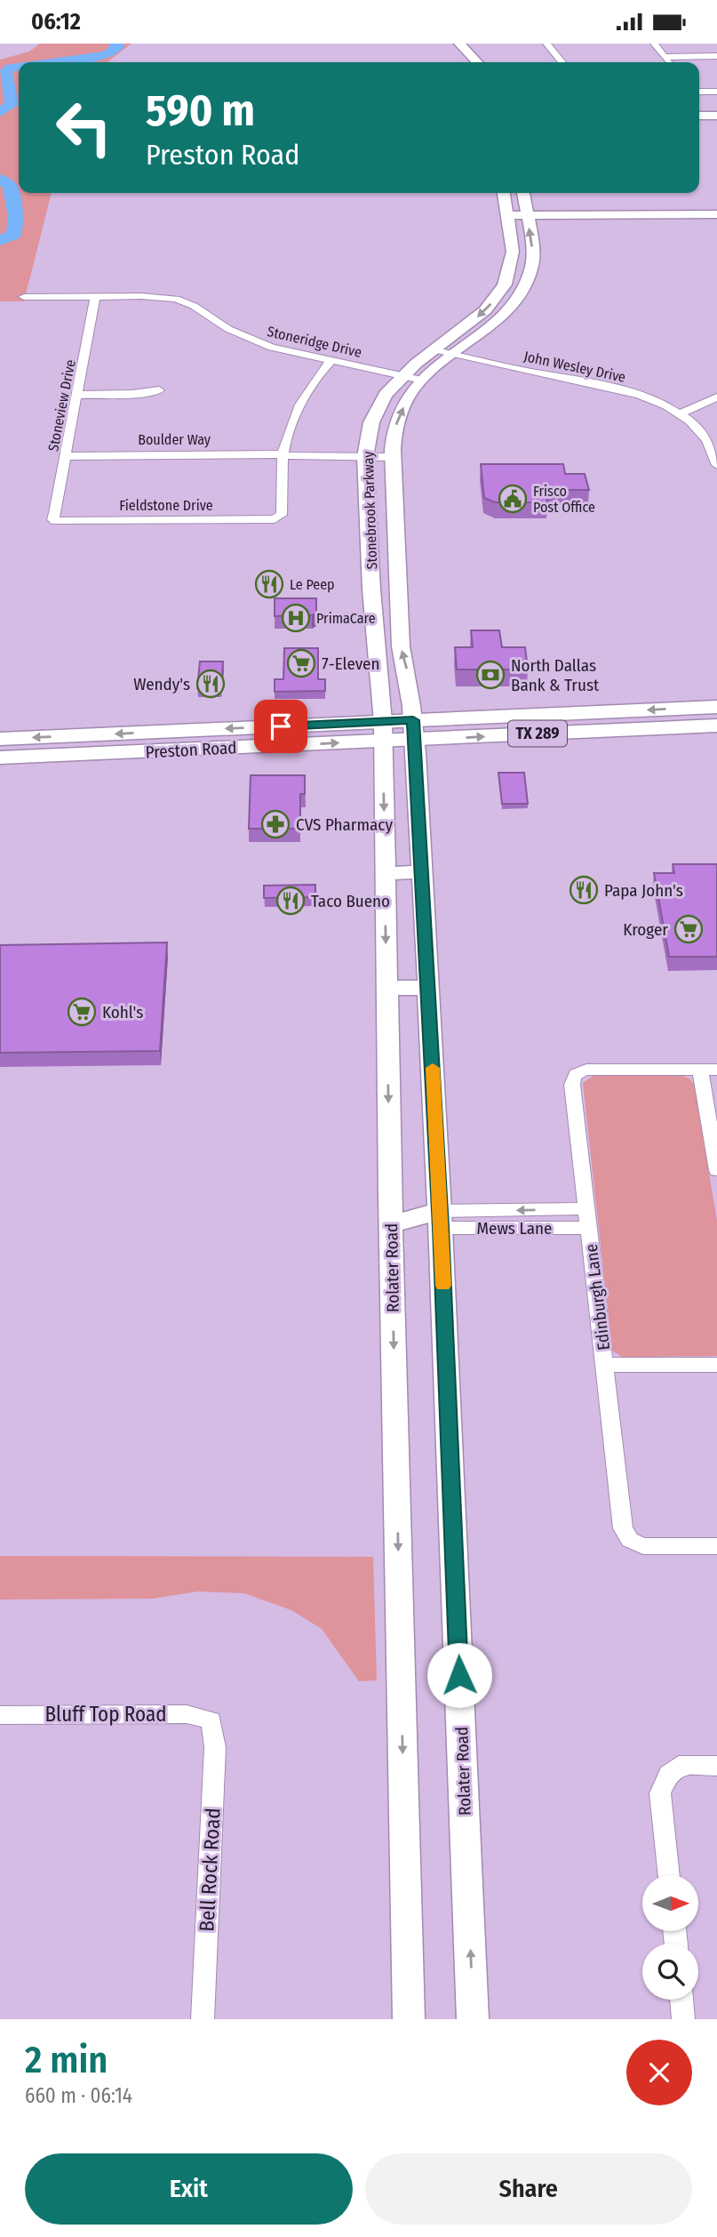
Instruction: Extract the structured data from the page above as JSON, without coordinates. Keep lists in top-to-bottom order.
{
  "streets": {
    "main road": [
      "Stonebrook Parkway",
      "TX 289",
      "Preston Road",
      "Rolater Road"
    ],
    "street": [
      "Stoneridge Drive",
      "John Wesley Drive",
      "Stoneview Drive",
      "Boulder Way",
      "Fieldstone Drive",
      "Mews Lane",
      "Edinburgh Lane",
      "Bluff Top Road",
      "Bell Rock Road"
    ]
  },
  "crossings": [
    ["Stoneridge Drive", "Stoneview Drive"],
    ["Stoneridge Drive", "Stonebrook Parkway"],
    ["John Wesley Drive", "Stonebrook Parkway"],
    ["Stoneview Drive", "Boulder Way"],
    ["Stoneview Drive", "Fieldstone Drive"],
    ["Boulder Way", "Fieldstone Drive"],
    ["Boulder Way", "Stonebrook Parkway"],
    ["Stonebrook Parkway", "Preston Road"],
    ["Stonebrook Parkway", "Rolater Road"],
    ["Preston Road", "Rolater Road"],
    ["Mews Lane", "Rolater Road"],
    ["Mews Lane", "Edinburgh Lane"],
    ["Bluff Top Road", "Bell Rock Road"]
  ],
  "places": {
    "public building": ["Frisco Post Office"],
    "restaurant": [
      "Le Peep",
      "Wendy's",
      "Papa John's",
      "Taco Bueno"
    ],
    "hospital": ["PrimaCare"],
    "supermarket": ["7-Eleven", "Kroger", "Kohl's"],
    "bank": ["North Dallas Bank & Trust"],
    "pharmacy": ["CVS Pharmacy"]
  },
  "north": "right",
  "page": {
    "status": "06:12",
    "turn": ["590 m", "Preston Road"],
    "heading": ["2 min", "660 m · 06:14"],
    "buttons": ["Exit", "Share"]
  }
}
